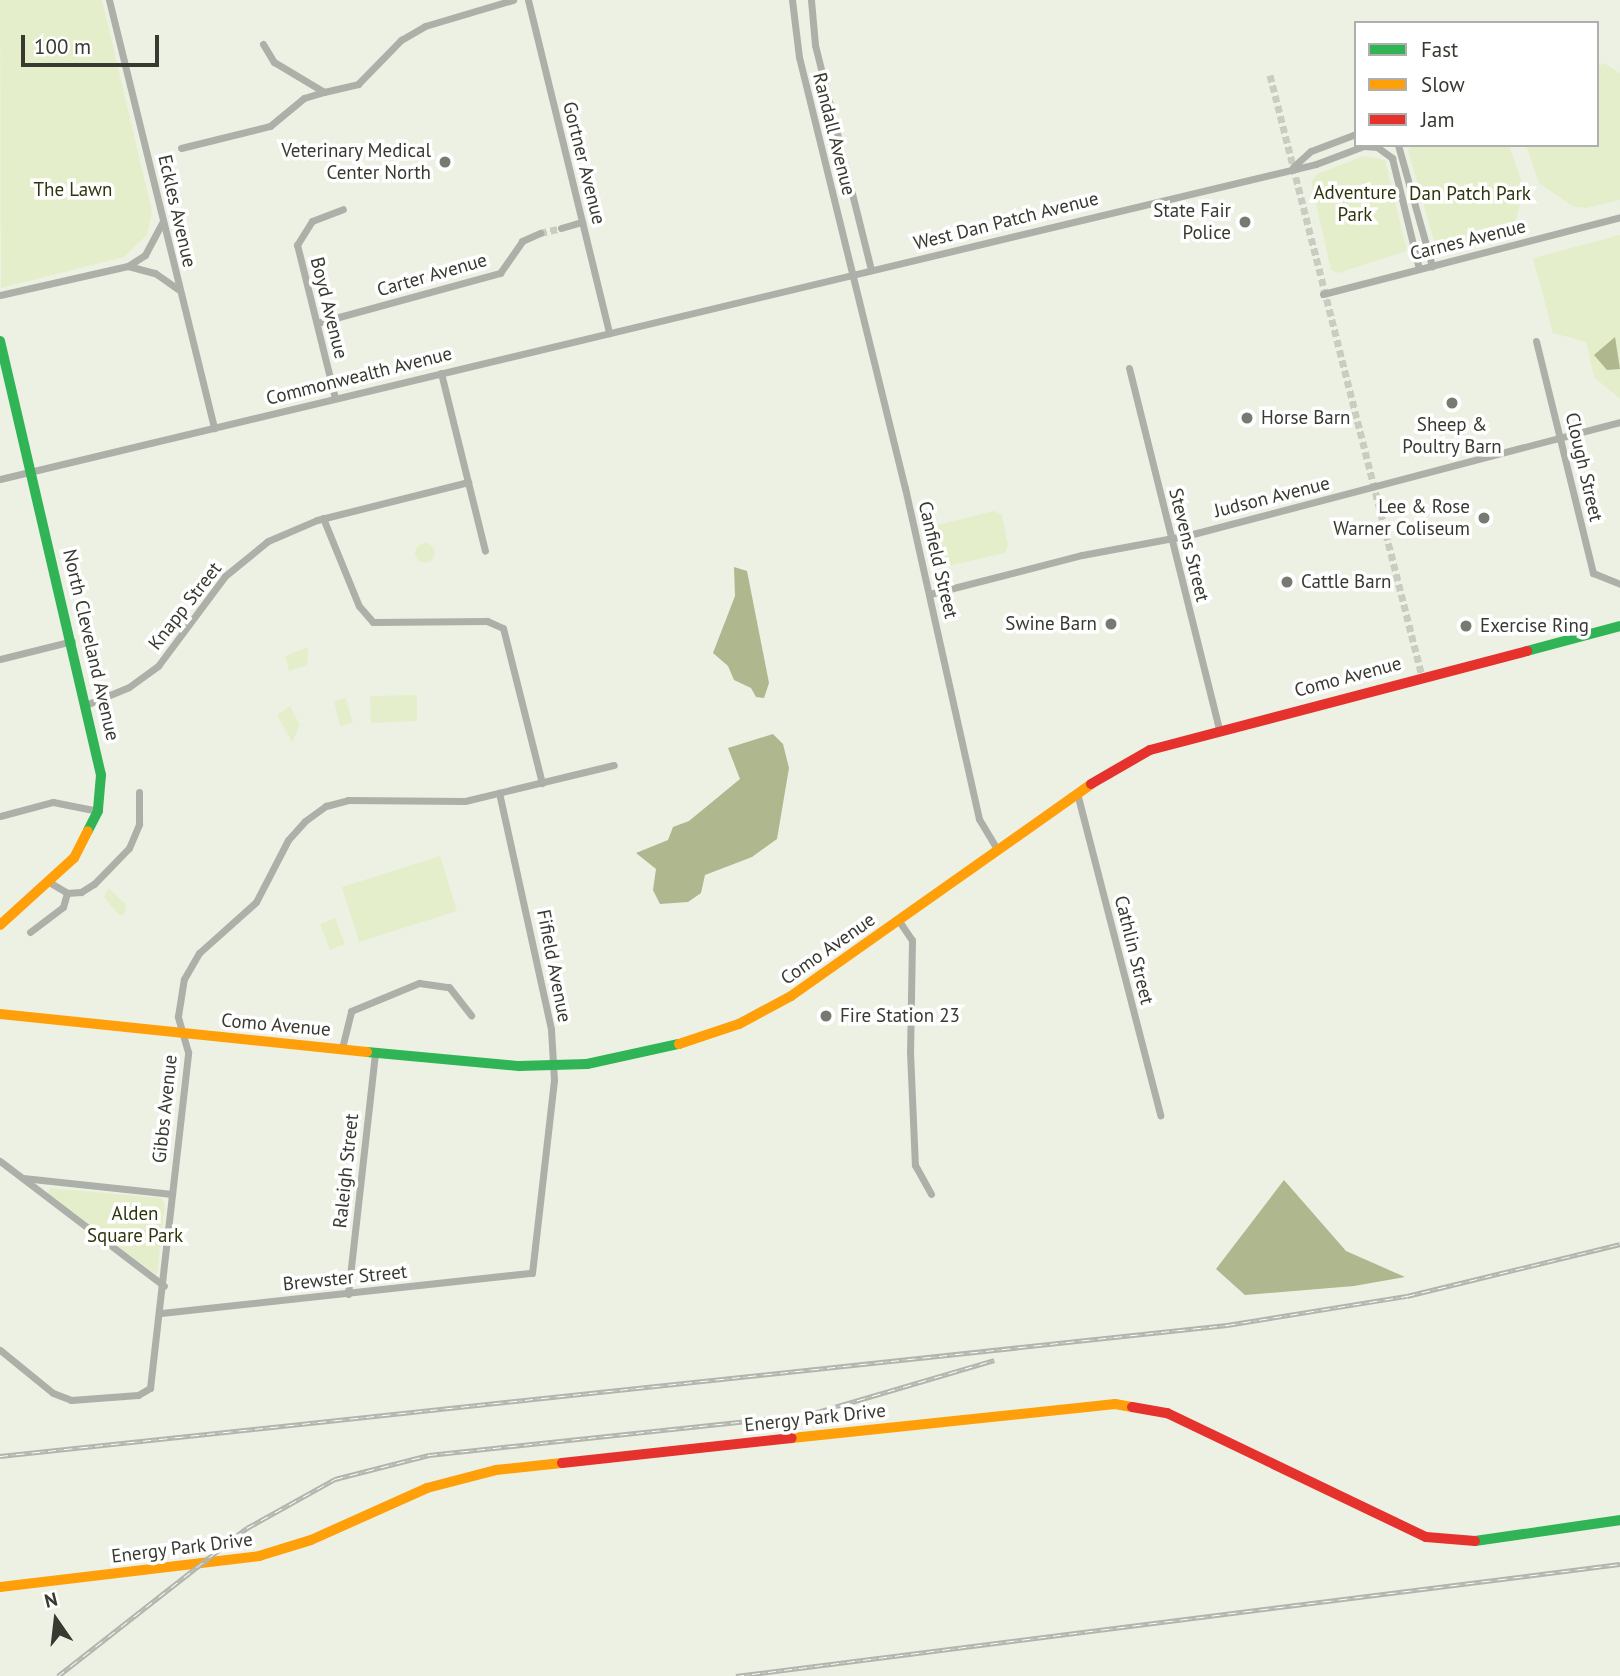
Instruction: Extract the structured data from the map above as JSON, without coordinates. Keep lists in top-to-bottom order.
{
  "streets": {
    "main road": ["North Cleveland Avenue", "Como Avenue", "Energy Park Drive"],
    "street": [
      "Randall Avenue",
      "Gortner Avenue",
      "Eckles Avenue",
      "West Dan Patch Avenue",
      "Carnes Avenue",
      "Carter Avenue",
      "Boyd Avenue",
      "Commonwealth Avenue",
      "Clough Street",
      "Judson Avenue",
      "Stevens Street",
      "Canfield Street",
      "Knapp Street",
      "Cathlin Street",
      "Fifield Avenue",
      "Gibbs Avenue",
      "Raleigh Street",
      "Brewster Street"
    ]
  },
  "crossings": [
    ["Randall Avenue", "West Dan Patch Avenue"],
    ["Randall Avenue", "Canfield Street"],
    ["Gortner Avenue", "Commonwealth Avenue"],
    ["Eckles Avenue", "Commonwealth Avenue"],
    ["West Dan Patch Avenue", "Commonwealth Avenue"],
    ["West Dan Patch Avenue", "Canfield Street"],
    ["Carter Avenue", "Boyd Avenue"],
    ["Boyd Avenue", "Commonwealth Avenue"],
    ["Commonwealth Avenue", "North Cleveland Avenue"],
    ["Clough Street", "Judson Avenue"],
    ["Judson Avenue", "Stevens Street"],
    ["Judson Avenue", "Canfield Street"],
    ["Stevens Street", "Como Avenue"],
    ["Canfield Street", "Como Avenue"],
    ["Knapp Street", "North Cleveland Avenue"],
    ["Como Avenue", "Cathlin Street"],
    ["Como Avenue", "Fifield Avenue"],
    ["Como Avenue", "Gibbs Avenue"],
    ["Como Avenue", "Raleigh Street"],
    ["Fifield Avenue", "Gibbs Avenue"],
    ["Fifield Avenue", "Brewster Street"],
    ["Gibbs Avenue", "Brewster Street"],
    ["Raleigh Street", "Brewster Street"]
  ],
  "parks": [
    "The Lawn",
    "Adventure Park",
    "Dan Patch Park",
    "Alden Square Park"
  ],
  "places": [
    "Veterinary Medical Center North",
    "State Fair Police",
    "Sheep & Poultry Barn",
    "Horse Barn",
    "Lee & Rose Warner Coliseum",
    "Cattle Barn",
    "Swine Barn",
    "Exercise Ring",
    "Fire Station 23"
  ],
  "legend": ["Fast", "Slow", "Jam"],
  "scale_bar": "100 m",
  "north": "top"
}
